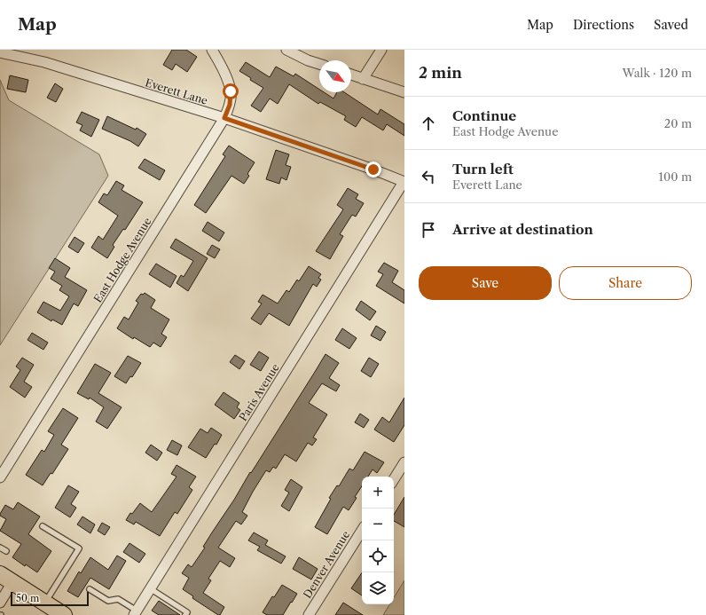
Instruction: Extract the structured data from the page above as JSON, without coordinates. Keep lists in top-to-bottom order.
{
  "streets": {
    "street": [
      "Everett Lane",
      "East Hodge Avenue",
      "Paris Avenue",
      "Denver Avenue"
    ]
  },
  "crossings": [
    ["Everett Lane", "East Hodge Avenue"],
    ["Everett Lane", "Paris Avenue"]
  ],
  "scale_bar": "50 m",
  "north": "bottom right",
  "page": {
    "header": "Map",
    "nav": ["Map", "Directions", "Saved"],
    "heading": ["2 min", "Walk · 120 m"],
    "list": [
      ["Continue", "East Hodge Avenue", "20 m"],
      ["Turn left", "Everett Lane", "100 m"],
      "Arrive at destination"
    ],
    "buttons": ["Save", "Share"],
    "map_buttons": ["+", "−"],
    "scale": "50 m"
  }
}
